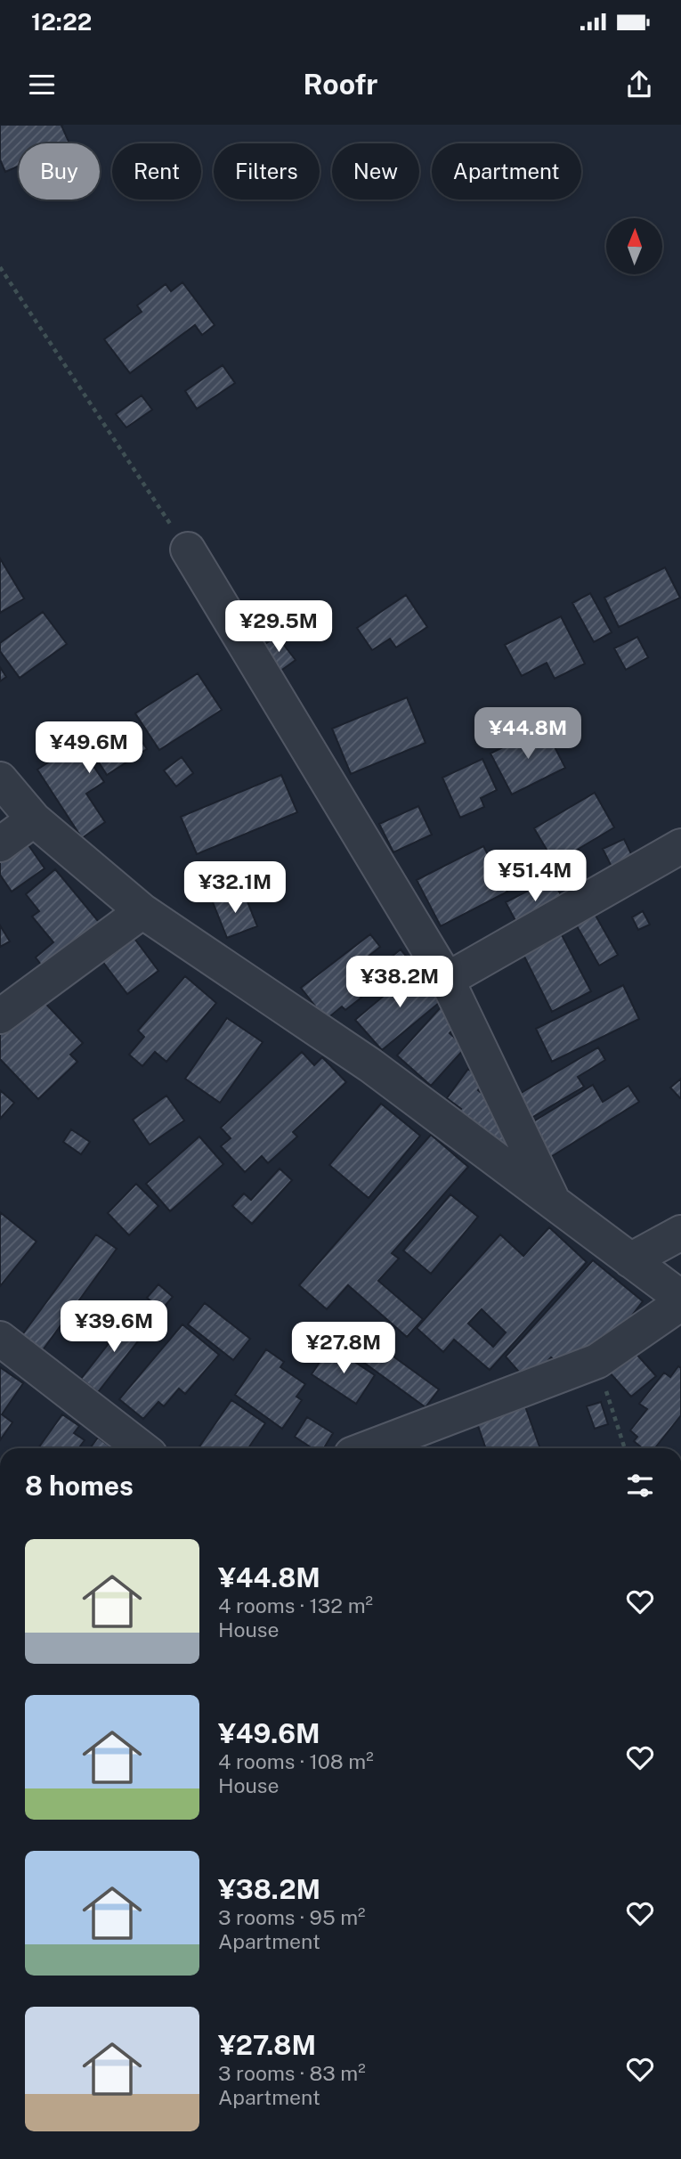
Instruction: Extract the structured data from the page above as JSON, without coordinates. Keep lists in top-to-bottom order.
{
  "north": "top",
  "page": {
    "status": "12:22",
    "header": "Roofr",
    "chip": [
      "Buy",
      "Rent",
      "Filters",
      "New",
      "Apartment"
    ],
    "price": [
      "¥29.5M",
      "¥44.8M",
      "¥49.6M",
      "¥51.4M",
      "¥32.1M",
      "¥38.2M",
      "¥39.6M",
      "¥27.8M"
    ],
    "heading": "8 homes",
    "list": [
      {
        "name": "¥44.8M",
        "note": "4 rooms · 132 m² · House"
      },
      {
        "name": "¥49.6M",
        "note": "4 rooms · 108 m² · House"
      },
      {
        "name": "¥38.2M",
        "note": "3 rooms · 95 m² · Apartment"
      },
      {
        "name": "¥27.8M",
        "note": "3 rooms · 83 m² · Apartment"
      }
    ]
  }
}
